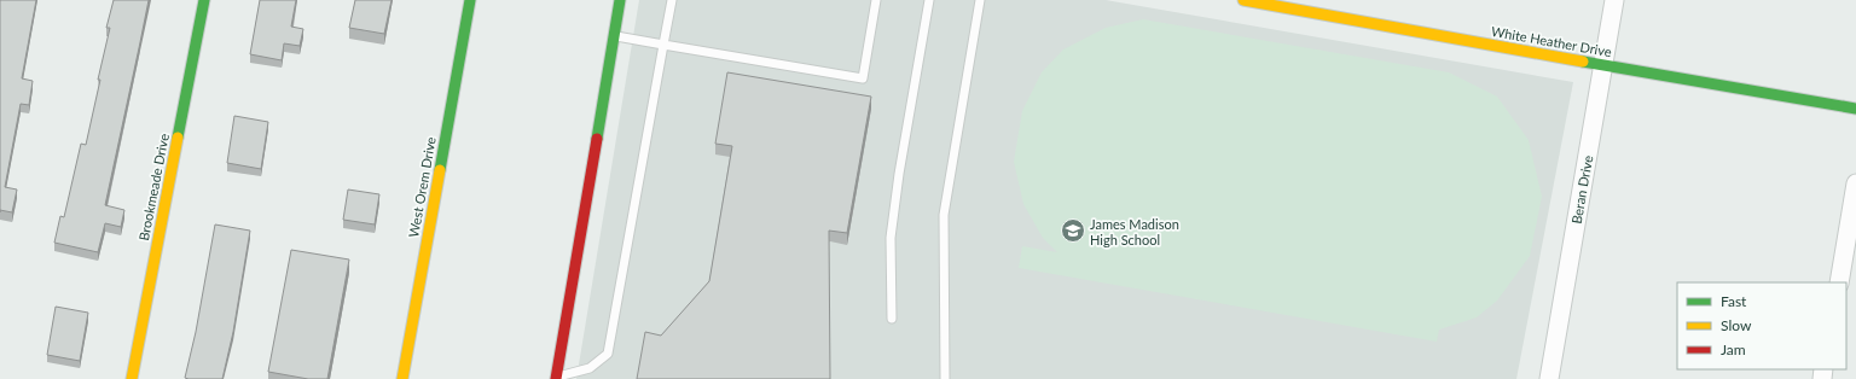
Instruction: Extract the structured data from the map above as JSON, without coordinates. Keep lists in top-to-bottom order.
{
  "streets": {
    "street": [
      "White Heather Drive",
      "Brookmeade Drive",
      "West Orem Drive",
      "Beran Drive"
    ]
  },
  "crossings": [
    ["White Heather Drive", "Beran Drive"]
  ],
  "places": {
    "school or university": ["James Madison High School"]
  },
  "legend": ["Fast", "Slow", "Jam"]
}
